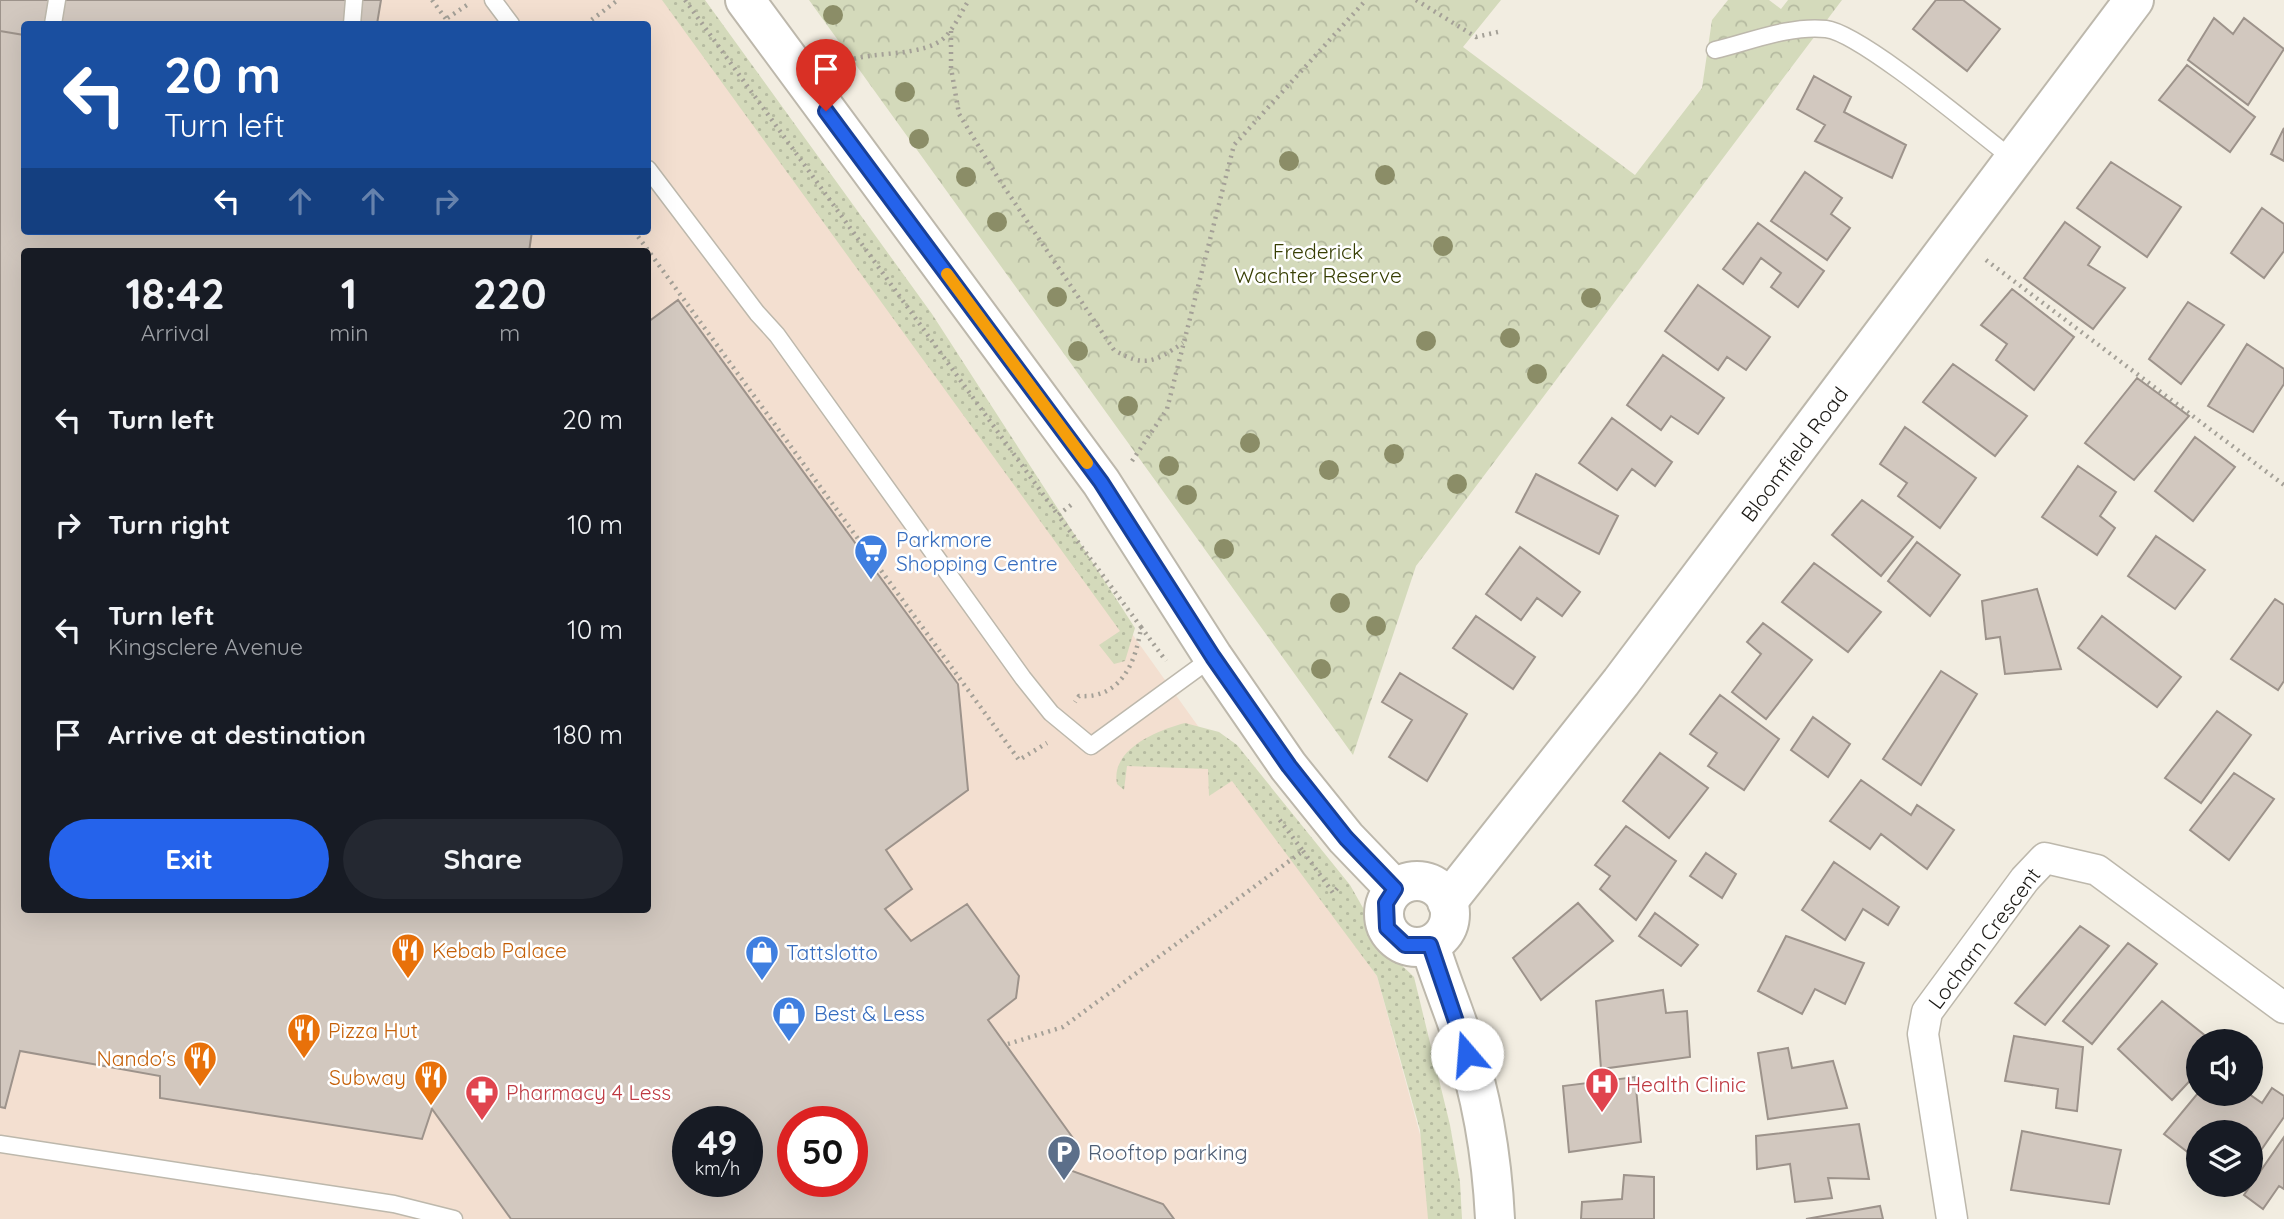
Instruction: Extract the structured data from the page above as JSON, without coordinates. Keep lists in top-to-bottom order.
{
  "streets": {
    "main road": ["Bloomfield Road"],
    "street": ["Locharn Crescent"]
  },
  "parks": ["Frederick Wachter Reserve"],
  "places": {
    "supermarket": ["Parkmore Shopping Centre"],
    "restaurant": [
      "Kebab Palace",
      "Pizza Hut",
      "Nando's",
      "Subway"
    ],
    "shop": ["Tattslotto", "Best & Less"],
    "hospital": ["Health Clinic"],
    "pharmacy": ["Pharmacy 4 Less"],
    "parking": ["Rooftop parking"]
  },
  "page": {
    "turn": ["20 m", "Turn left"],
    "eta": [
      "18:42",
      "Arrival",
      "1",
      "min",
      "220",
      "m"
    ],
    "list": [
      {
        "name": "Turn left",
        "value": "20 m"
      },
      {
        "name": "Turn right",
        "value": "10 m"
      },
      {
        "name": "Turn left",
        "note": "Kingsclere Avenue",
        "value": "10 m"
      },
      {
        "name": "Arrive at destination",
        "value": "180 m"
      }
    ],
    "buttons": ["Exit", "Share"],
    "speed": "49 km/h",
    "limit": "50"
  }
}
